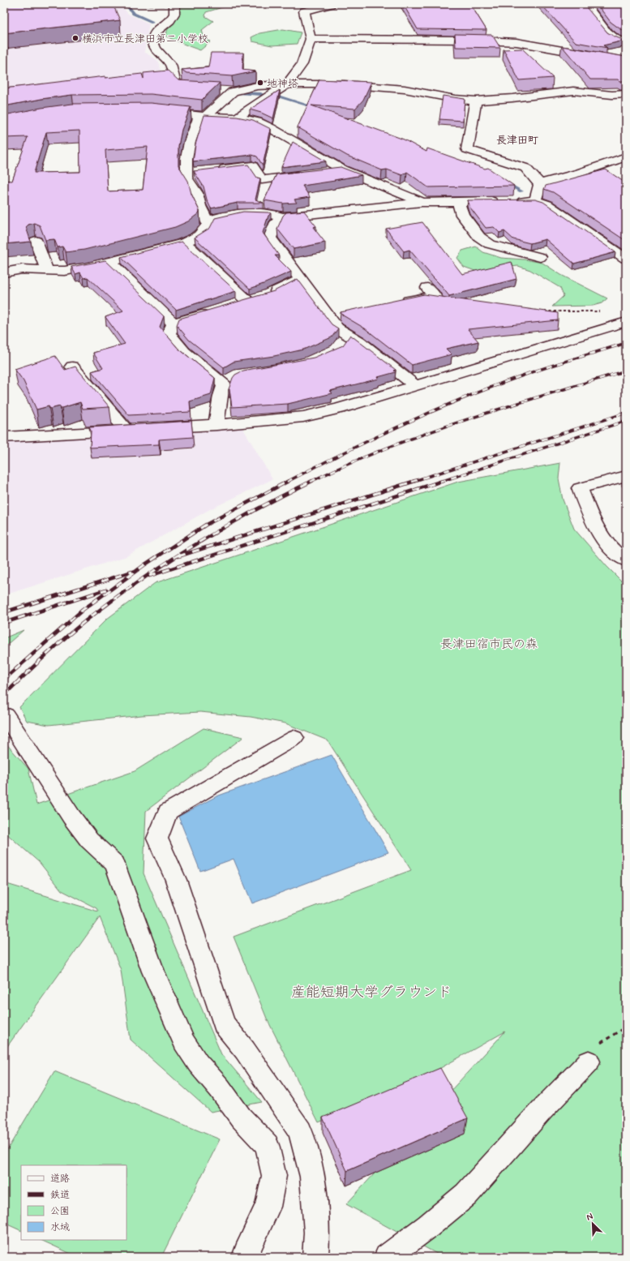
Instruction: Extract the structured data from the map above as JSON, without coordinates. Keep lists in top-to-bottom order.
{
  "districts": ["長津田町"],
  "parks": ["長津田宿市民の森", "産能短期大学グラウンド"],
  "places": ["横浜市立長津田第二小学校", "地神塔"],
  "legend": [
    "道路",
    "鉄道",
    "公園",
    "水域"
  ],
  "north": "top left"
}
